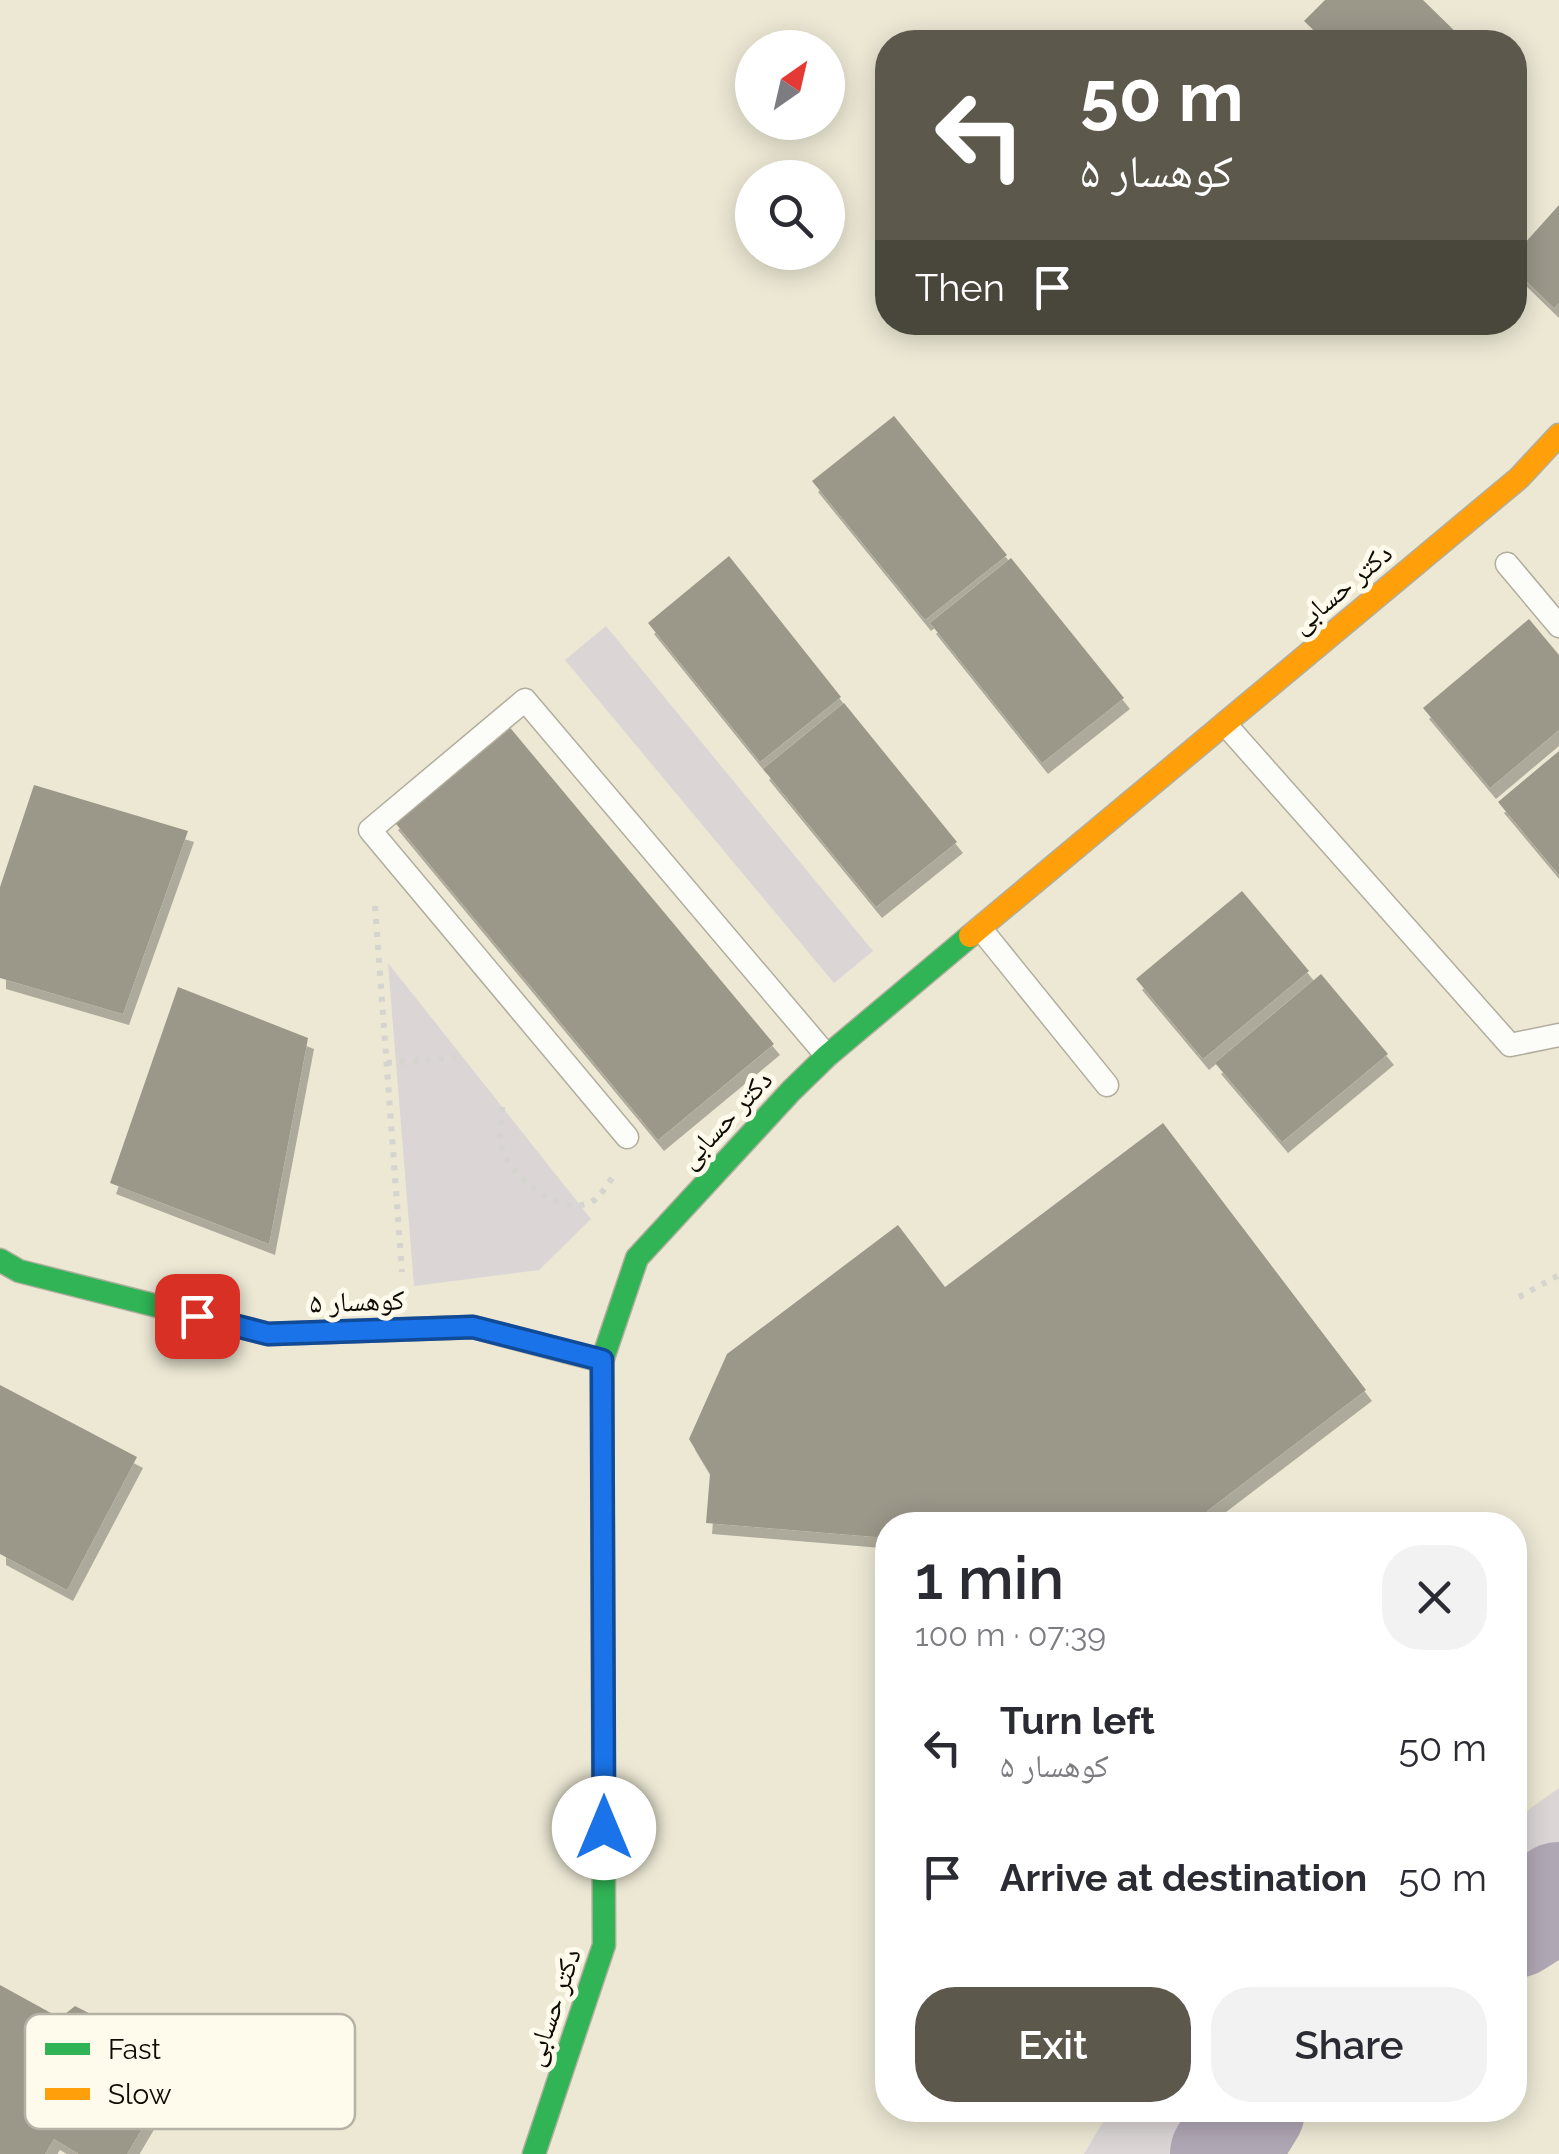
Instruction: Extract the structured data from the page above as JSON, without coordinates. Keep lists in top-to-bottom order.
{
  "streets": {
    "street": ["دکتر حسابی", "کوهسار ۵"]
  },
  "crossings": [
    ["دکتر حسابی", "کوهسار ۵"]
  ],
  "legend": ["Fast", "Slow"],
  "north": "top right",
  "page": {
    "turn": ["50 m", "کوهسار ۵"],
    "then": "Then",
    "heading": ["1 min", "100 m · 07:39"],
    "list": [
      {
        "name": "Turn left",
        "note": "کوهسار ۵",
        "value": "50 m"
      },
      {
        "name": "Arrive at destination",
        "value": "50 m"
      }
    ],
    "buttons": ["Exit", "Share"]
  }
}
